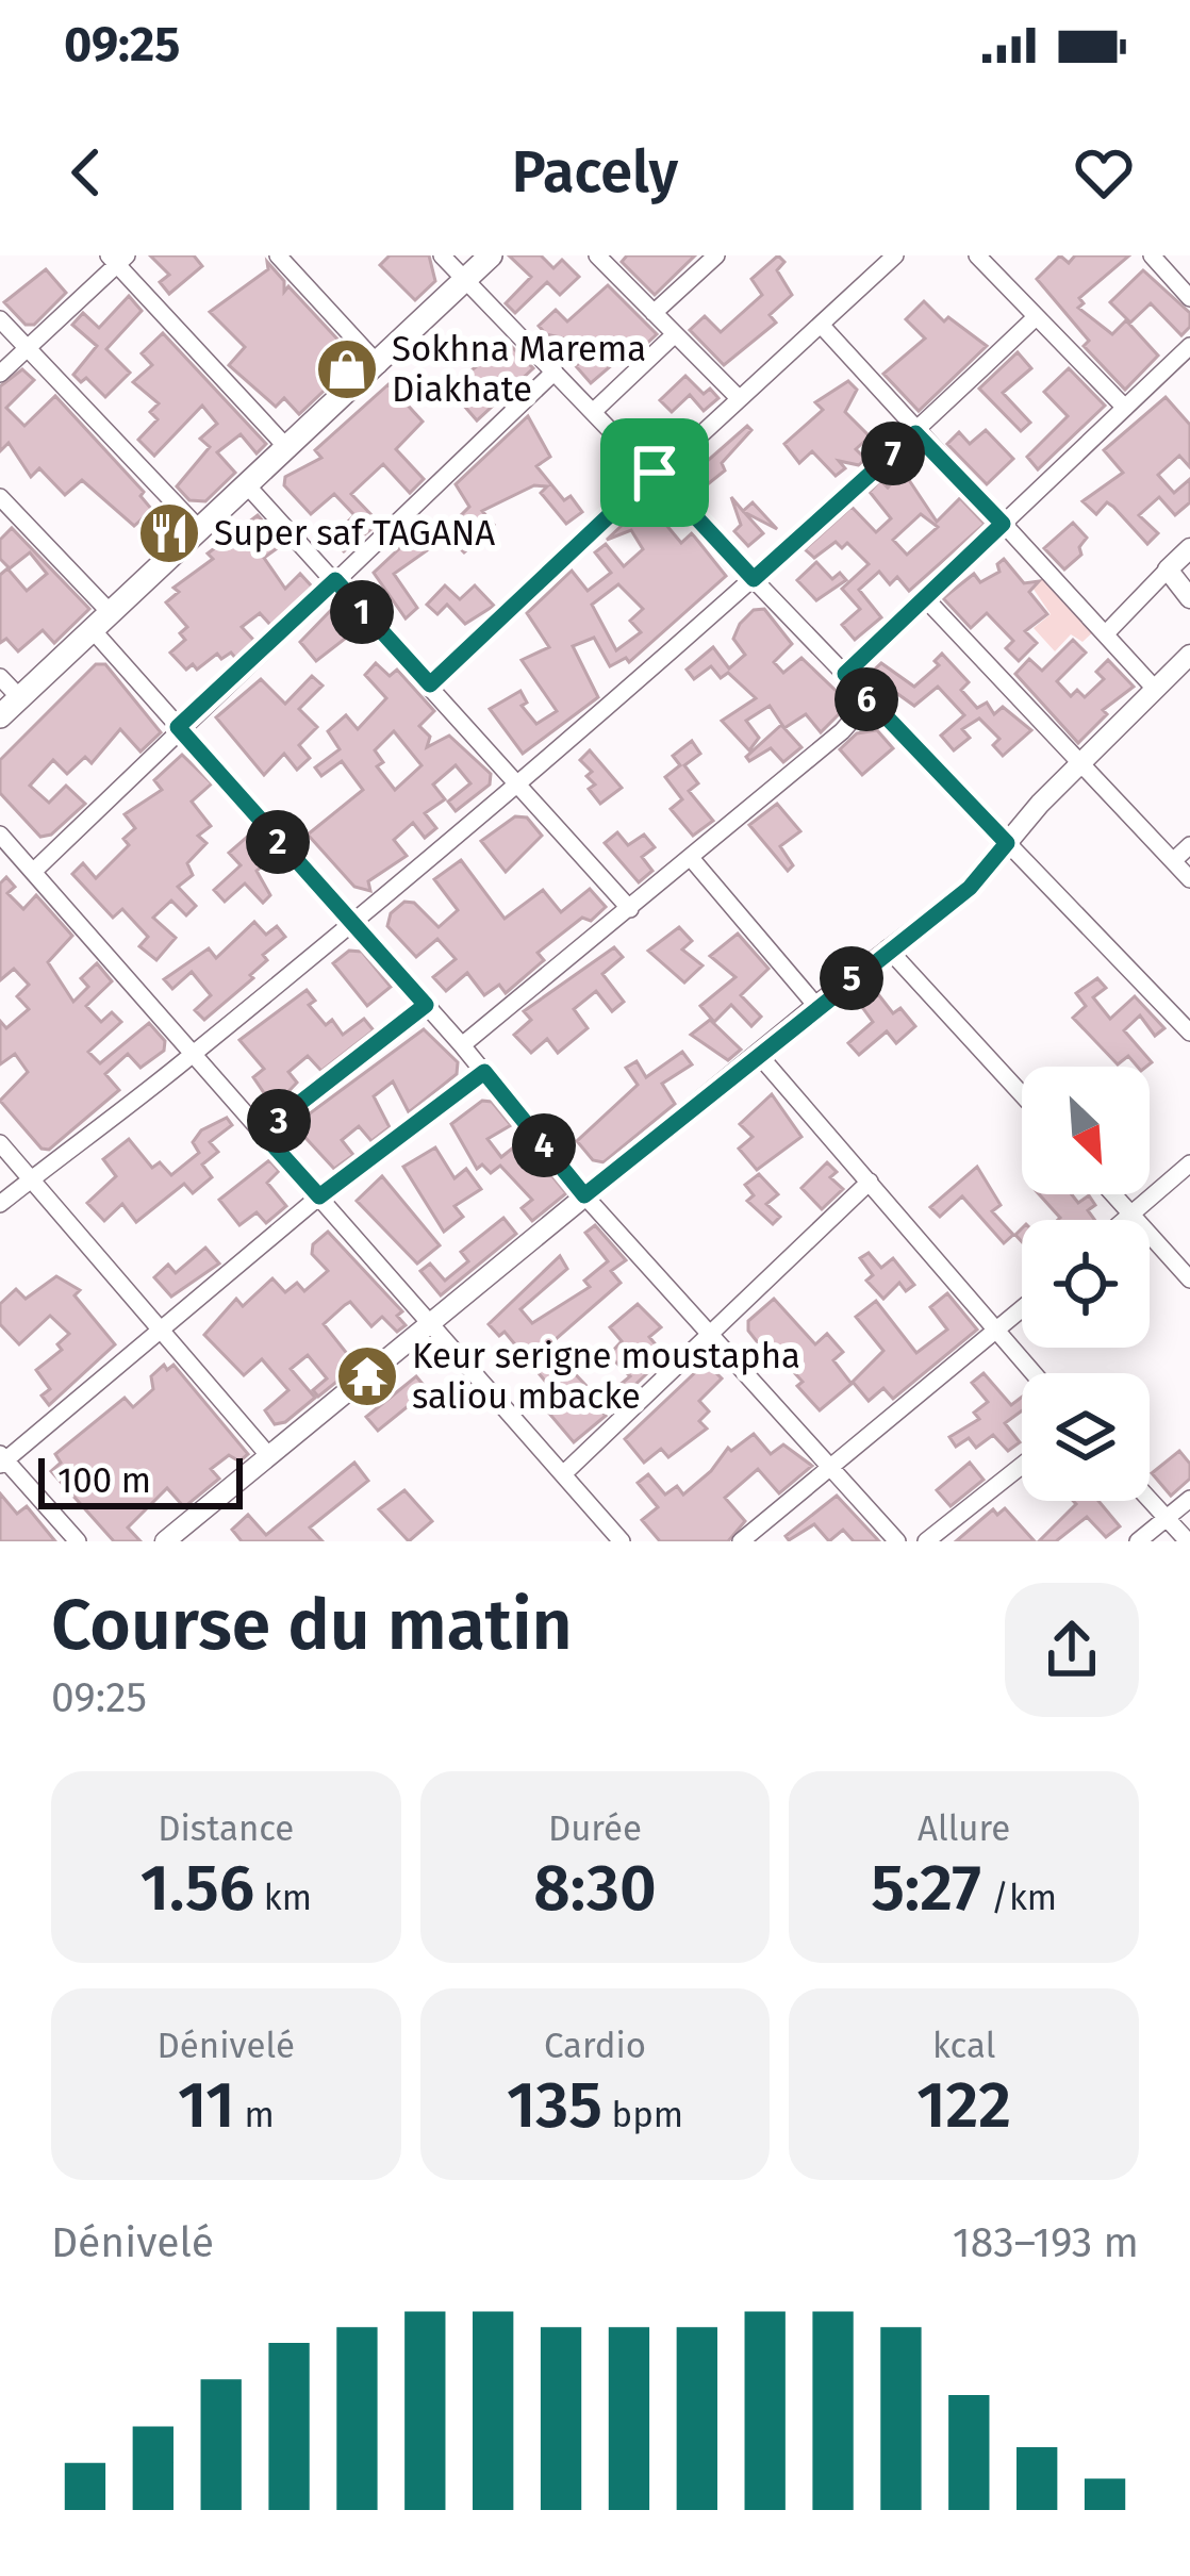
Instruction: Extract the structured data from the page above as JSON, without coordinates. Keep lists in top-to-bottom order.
{
  "places": {
    "shop": ["Sokhna Marema Diakhate"],
    "restaurant": ["Super saf TAGANA"],
    "temple": ["Keur serigne moustapha saliou mbacke"]
  },
  "scale_bar": "100 m",
  "north": "bottom right",
  "page": {
    "status": "09:25",
    "header": "Pacely",
    "pins": [
      "7",
      "1",
      "6",
      "2",
      "5",
      "3",
      "4"
    ],
    "scale": "100 m",
    "heading": ["Course du matin", "09:25"],
    "stats": [
      ["Distance", "1.56 km"],
      ["Durée", "8:30"],
      ["Allure", "5:27 /km"],
      ["Dénivelé", "11 m"],
      ["Cardio", "135 bpm"],
      ["kcal", "122"]
    ],
    "chart": ["Dénivelé", "183–193 m"]
  }
}
